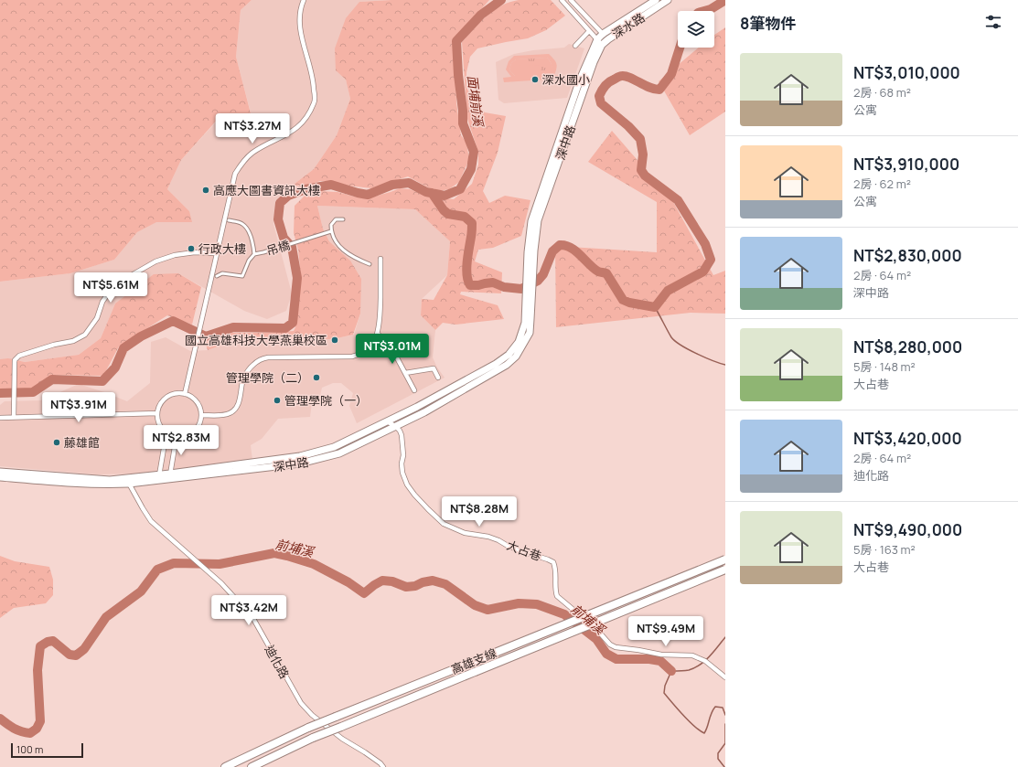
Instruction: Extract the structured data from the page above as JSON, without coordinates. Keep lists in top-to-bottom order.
{
  "streets": {
    "highway": ["高雄支線"],
    "main road": ["深水路", "深中路"],
    "street": ["吊橋", "大占巷", "迪化路"]
  },
  "crossings": [
    ["深水路", "深中路"],
    ["深中路", "大占巷"],
    ["深中路", "迪化路"]
  ],
  "water": ["面埔前溪", "前埔溪"],
  "places": [
    "深水國小",
    "高應大圖書資訊大樓",
    "行政大樓",
    "國立高雄科技大學燕巢校區",
    "管理學院（二）",
    "管理學院（一）",
    "藤雄館"
  ],
  "scale_bar": "100 m",
  "page": {
    "heading": "8筆物件",
    "list": [
      {
        "name": "NT$3,010,000",
        "note": "2房 · 68 m² · 公寓"
      },
      {
        "name": "NT$3,910,000",
        "note": "2房 · 62 m² · 公寓"
      },
      {
        "name": "NT$2,830,000",
        "note": "2房 · 64 m² · 深中路"
      },
      {
        "name": "NT$8,280,000",
        "note": "5房 · 148 m² · 大占巷"
      },
      {
        "name": "NT$3,420,000",
        "note": "2房 · 64 m² · 迪化路"
      },
      {
        "name": "NT$9,490,000",
        "note": "5房 · 163 m² · 大占巷"
      }
    ],
    "price": [
      "NT$3.27M",
      "NT$5.61M",
      "NT$3.01M",
      "NT$3.91M",
      "NT$2.83M",
      "NT$8.28M",
      "NT$3.42M",
      "NT$9.49M"
    ],
    "scale": "100 m"
  }
}
